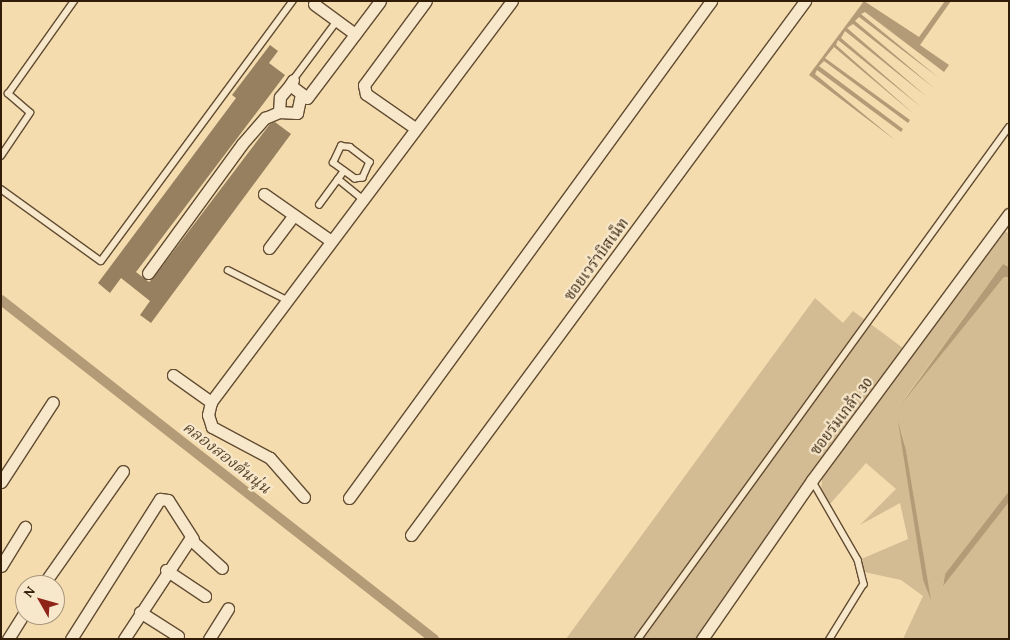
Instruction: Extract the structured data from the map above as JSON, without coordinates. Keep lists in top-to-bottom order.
{
  "streets": {
    "street": ["ซอยเวร่าบิสเน็ท", "ซอยร่มเกล้า 30"]
  },
  "water": ["คลองสองต้นนุ่น"],
  "north": "top left"
}
